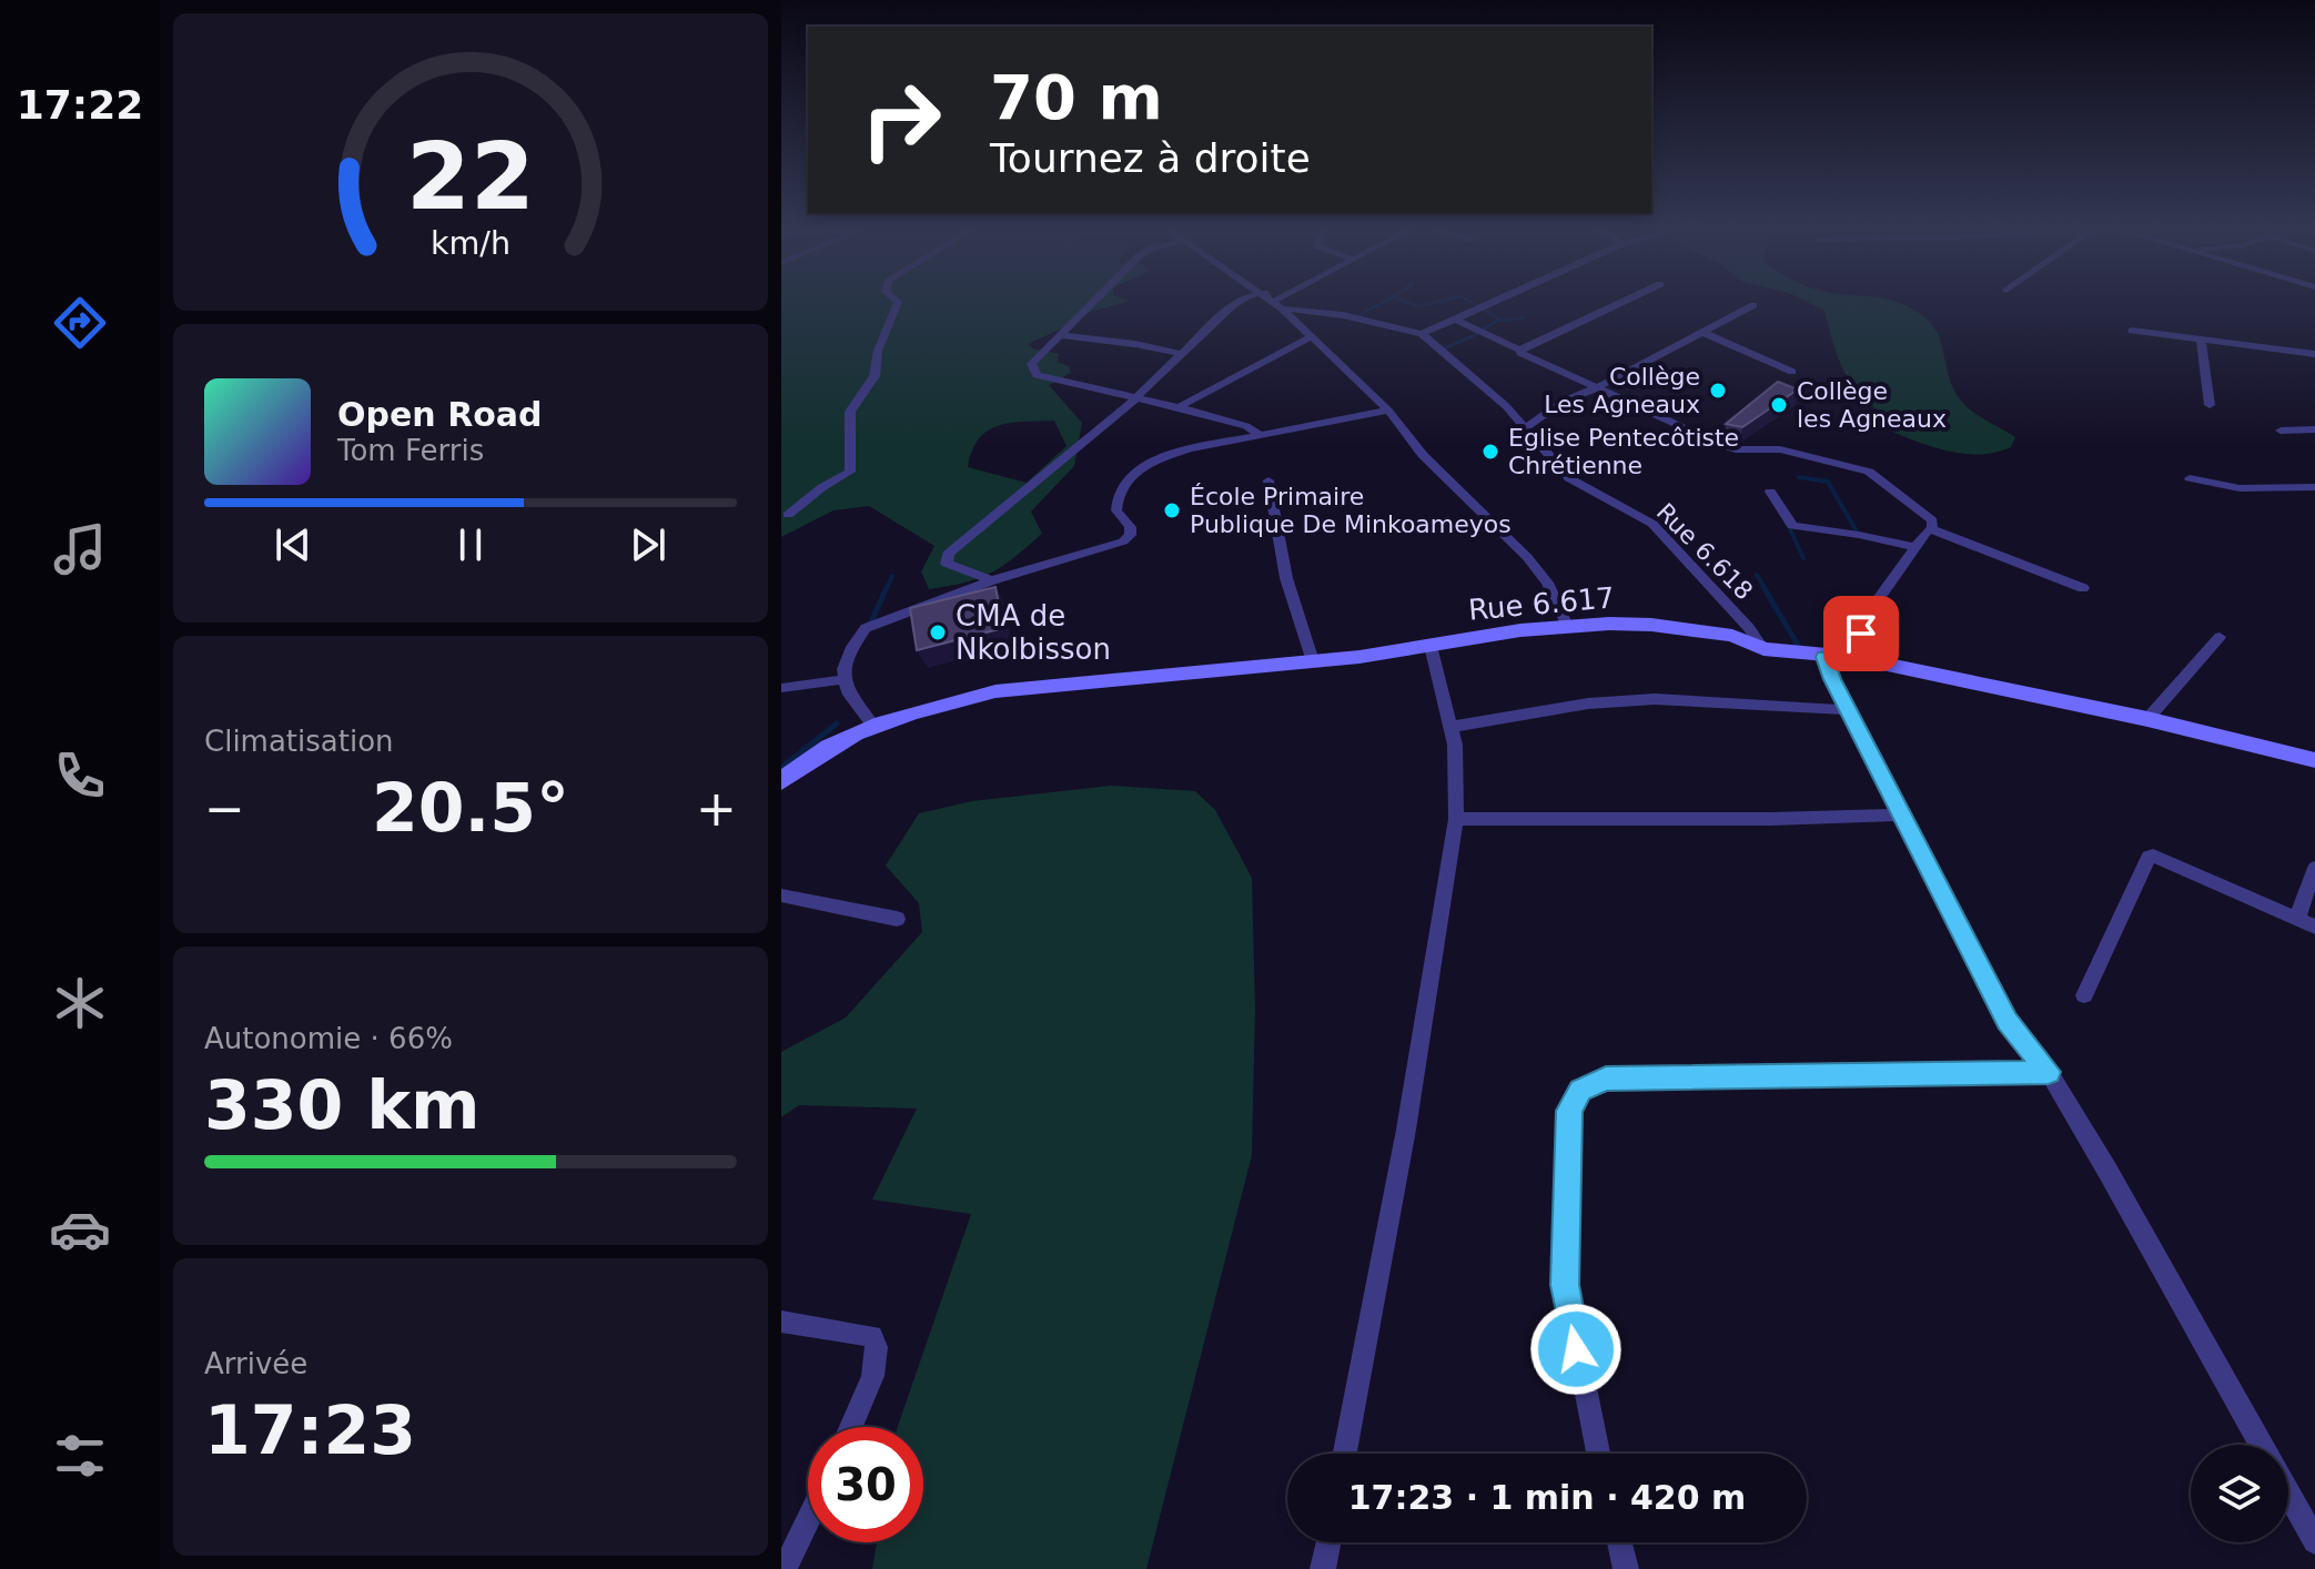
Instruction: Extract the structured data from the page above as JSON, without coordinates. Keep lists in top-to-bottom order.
{
  "streets": {
    "street": ["Rue 6.618", "Rue 6.617"]
  },
  "crossings": [
    ["Rue 6.618", "Rue 6.617"]
  ],
  "places": [
    "Collège Les Agneaux",
    "Collège les Agneaux",
    "Eglise Pentecôtiste Chrétienne",
    "École Primaire Publique De Minkoameyos",
    "CMA de Nkolbisson"
  ],
  "page": {
    "tabs": "17:22",
    "turn": ["70 m", "Tournez à droite"],
    "song": ["Open Road", "Tom Ferris"],
    "tile": [
      "Climatisation",
      ["Autonomie · 66%", "330 km"],
      ["Arrivée", "17:23"]
    ],
    "heat": ["−", "20.5°", "+"],
    "limit": "30",
    "trip": "17:23 · 1 min · 420 m",
    "gauge": ["22", "km/h"]
  }
}
